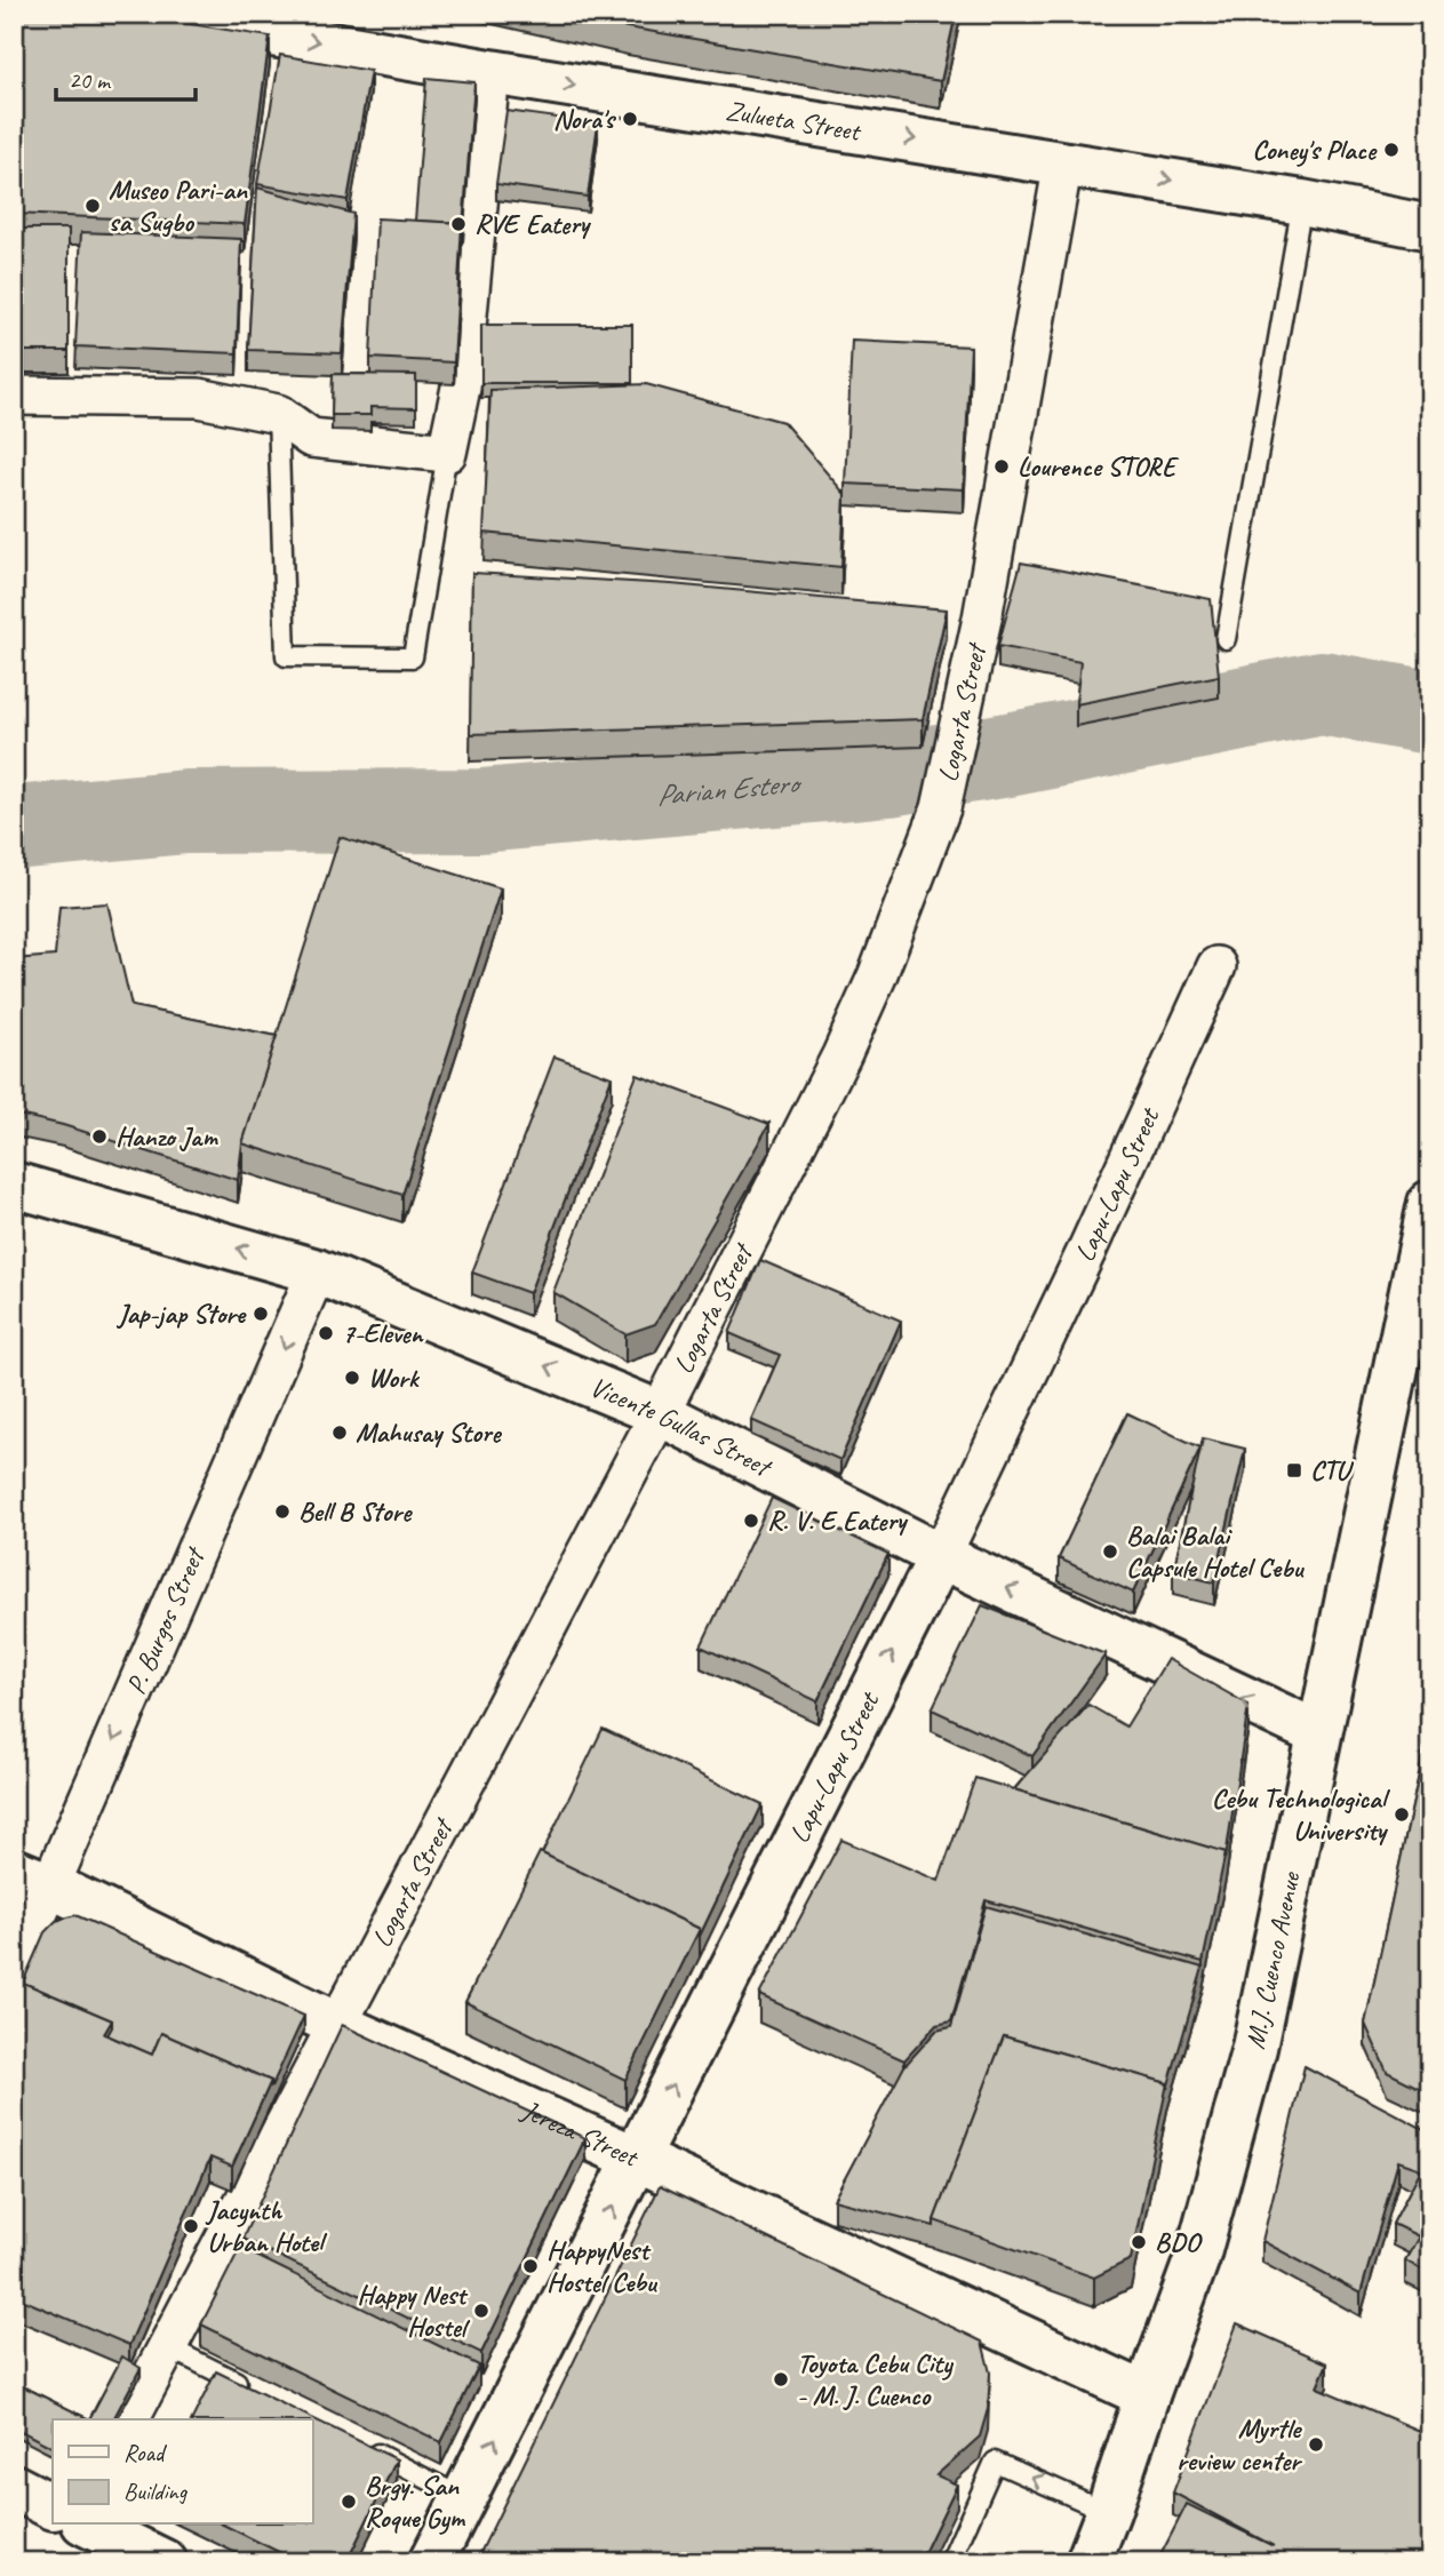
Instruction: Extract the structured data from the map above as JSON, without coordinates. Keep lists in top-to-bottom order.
{
  "streets": {
    "street": [
      "Zulueta Street",
      "Logarta Street",
      "Lapu-Lapu Street",
      "Vicente Gullas Street",
      "P. Burgos Street",
      "M.J. Cuenco Avenue",
      "Jereza Street"
    ]
  },
  "crossings": [
    ["Zulueta Street", "Logarta Street"],
    ["Logarta Street", "Vicente Gullas Street"],
    ["Logarta Street", "Jereza Street"],
    ["Lapu-Lapu Street", "Vicente Gullas Street"],
    ["Lapu-Lapu Street", "Jereza Street"],
    ["Vicente Gullas Street", "P. Burgos Street"],
    ["Vicente Gullas Street", "M.J. Cuenco Avenue"],
    ["P. Burgos Street", "Jereza Street"],
    ["M.J. Cuenco Avenue", "Jereza Street"]
  ],
  "one_way": ["Lapu-Lapu Street", "Vicente Gullas Street", "P. Burgos Street"],
  "water": ["Parian Estero"],
  "places": {
    "other": [
      "Nora's",
      "Coney's Place",
      "Museo Pari-an sa Sugbo",
      "RVE Eatery",
      "Lourence STORE",
      "Hanzo Jam",
      "Jap-jap Store",
      "7-Eleven",
      "Work",
      "Mahusay Store",
      "Bell B Store",
      "R. V. E Eatery",
      "Balai Balai Capsule Hotel Cebu",
      "Cebu Technological University",
      "Jacynth Urban Hotel",
      "BDO",
      "HappyNest Hostel Cebu",
      "Happy Nest Hostel",
      "Toyota Cebu City - M. J. Cuenco",
      "Myrtle review center",
      "Brgy. San Roque Gym"
    ],
    "transit": ["CTU"]
  },
  "legend": ["Road", "Building"],
  "scale_bar": "20 m"
}
